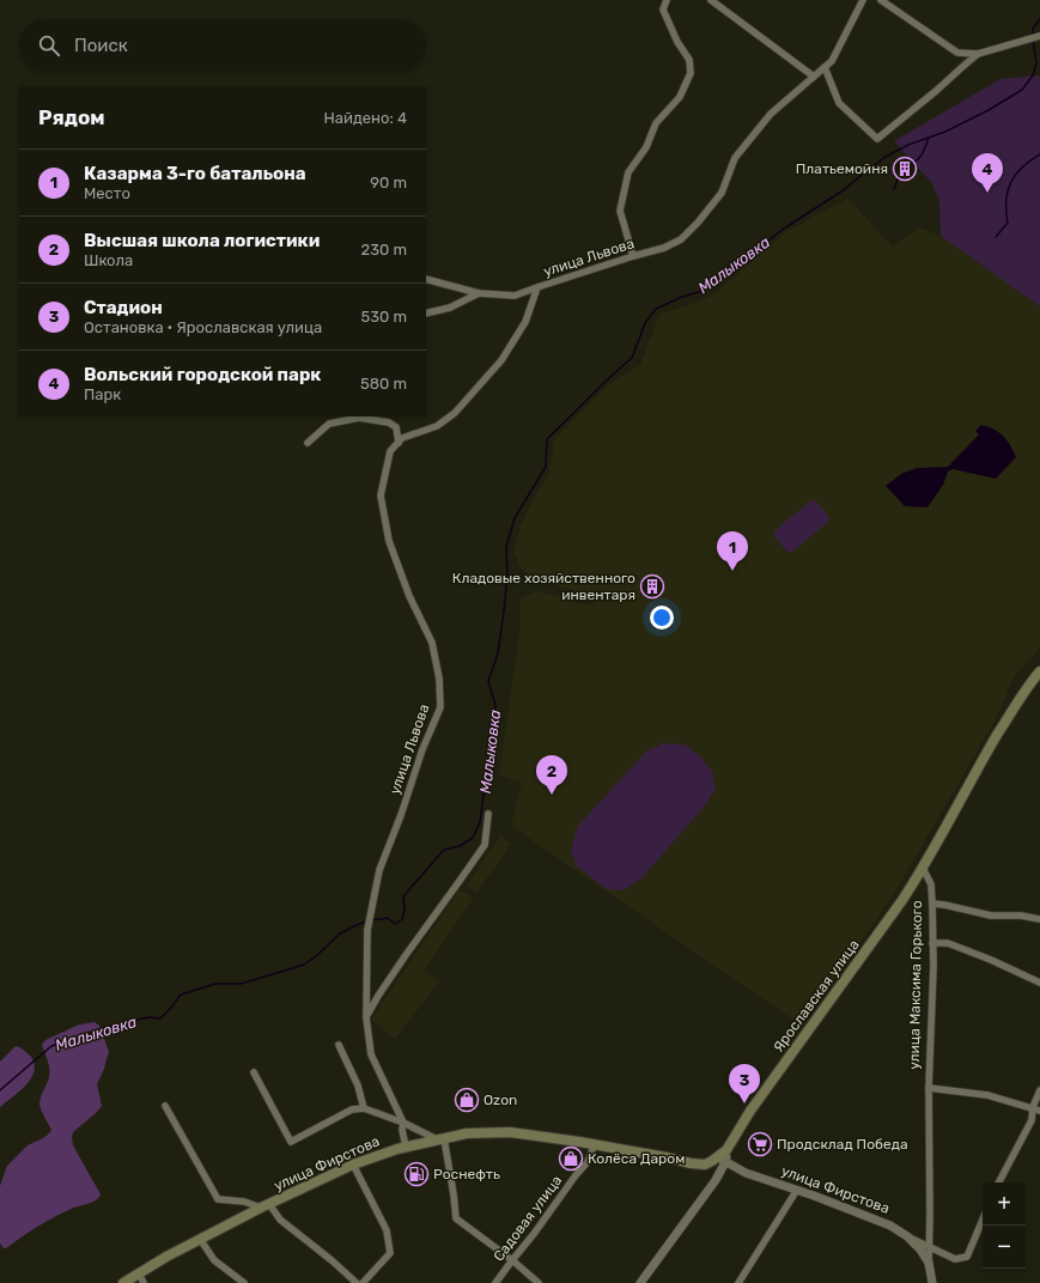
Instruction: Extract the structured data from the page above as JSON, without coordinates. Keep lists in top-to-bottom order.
{
  "streets": {
    "main road": ["Ярославская улица", "улица Фирстова"],
    "street": ["улица Львова", "улица Максима Горького", "Садовая улица"]
  },
  "crossings": [
    ["улица Львова", "улица Фирстова"],
    ["улица Максима Горького", "Ярославская улица"],
    ["улица Максима Горького", "улица Фирстова"],
    ["Ярославская улица", "улица Фирстова"],
    ["улица Фирстова", "Садовая улица"]
  ],
  "water": ["Малыковка"],
  "places": {
    "building": ["Платьемойня", "Кладовые хозяйственного инвентаря"],
    "shop": ["Ozon", "Колёса Даром"],
    "supermarket": ["Продсклад Победа"],
    "fuel station": ["Роснефть"]
  },
  "page": {
    "search": "Поиск",
    "heading": ["Рядом", "Найдено: 4"],
    "list": [
      {
        "mark": "1",
        "name": "Казарма 3-го батальона",
        "note": "Место",
        "value": "90 m"
      },
      {
        "mark": "2",
        "name": "Высшая школа логистики",
        "note": "Школа",
        "value": "230 m"
      },
      {
        "mark": "3",
        "name": "Стадион",
        "note": "Остановка · Ярославская улица",
        "value": "530 m"
      },
      {
        "mark": "4",
        "name": "Вольский городской парк",
        "note": "Парк",
        "value": "580 m"
      }
    ],
    "pins": [
      "4",
      "1",
      "2",
      "3"
    ],
    "map_buttons": ["+", "−"]
  }
}
